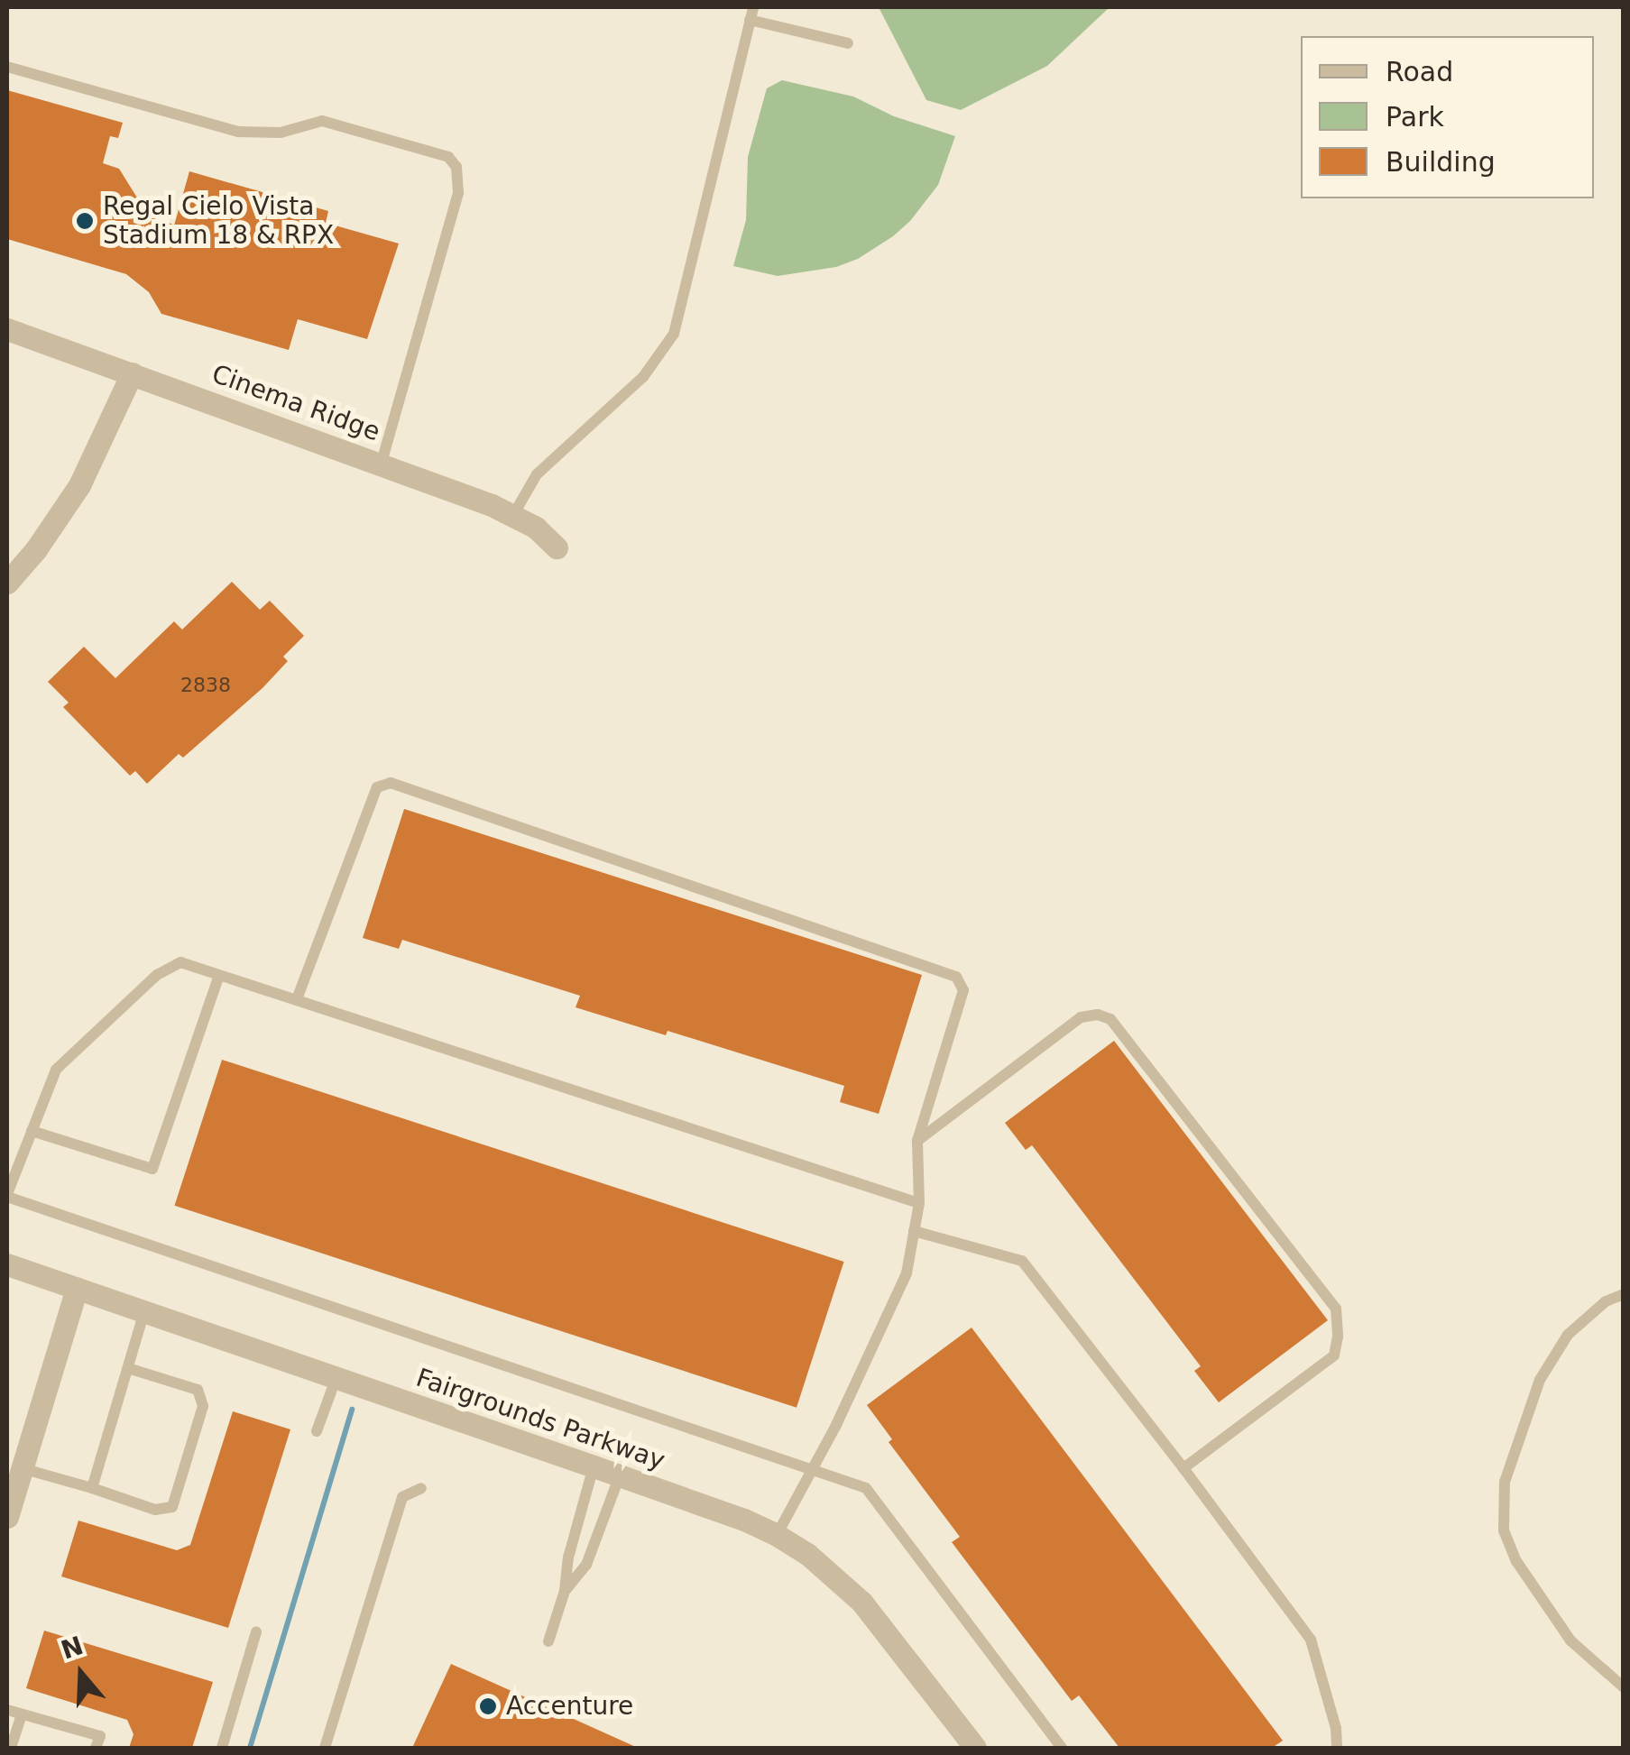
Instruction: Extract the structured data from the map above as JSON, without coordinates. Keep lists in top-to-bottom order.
{
  "streets": {
    "street": ["Cinema Ridge", "Fairgrounds Parkway"]
  },
  "places": ["Regal Cielo Vista Stadium 18 & RPX", "Accenture"],
  "house_numbers": ["2838"],
  "legend": ["Road", "Park", "Building"],
  "north": "top"
}
